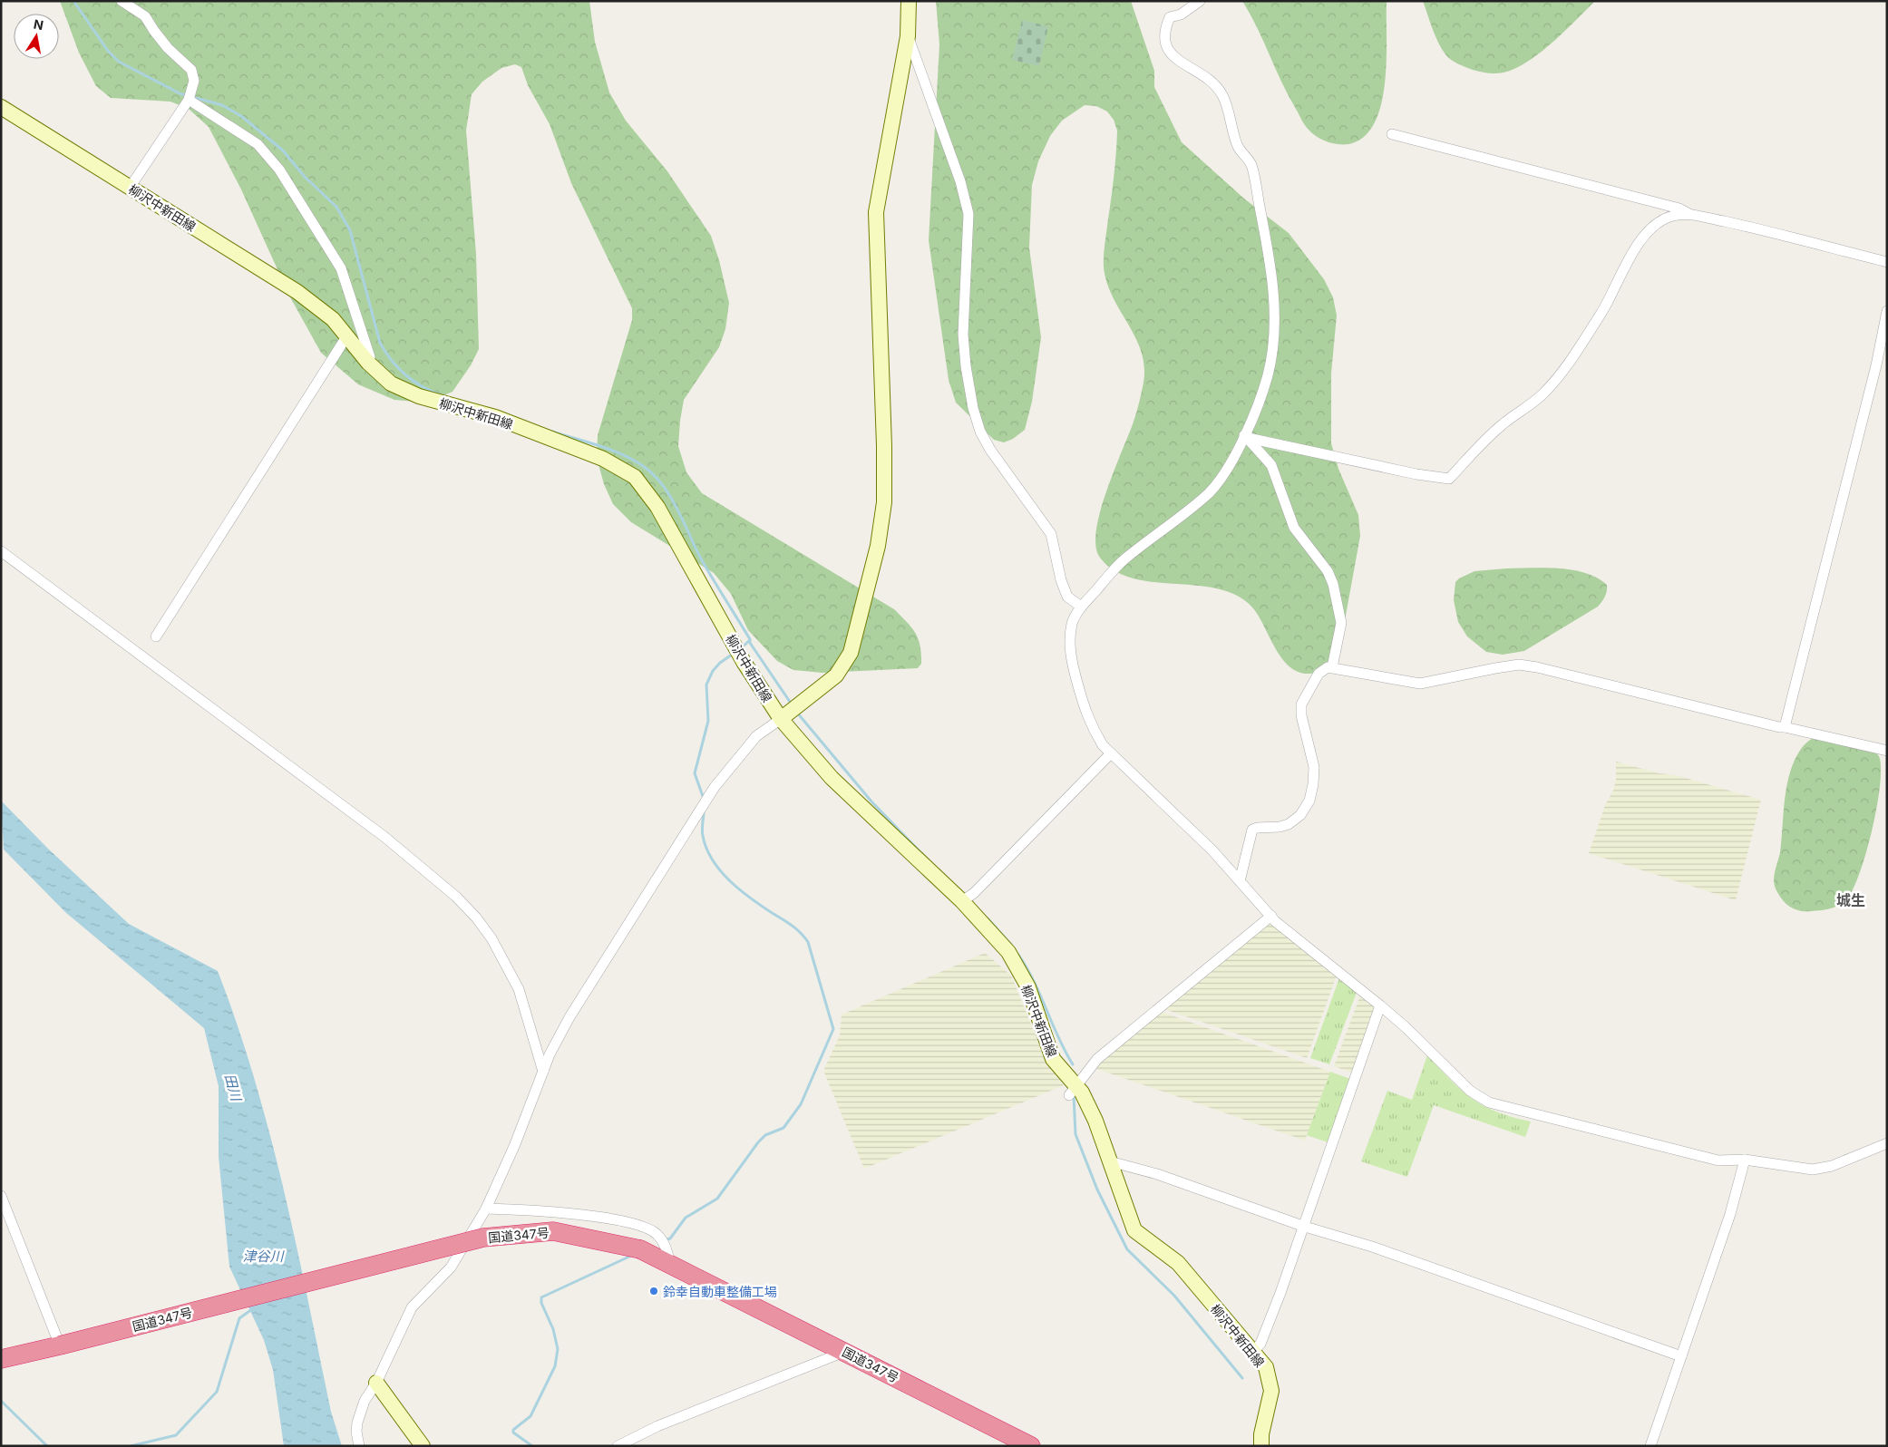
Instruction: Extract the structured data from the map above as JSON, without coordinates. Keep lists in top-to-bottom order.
{
  "streets": {
    "highway": ["国道347号"],
    "main road": ["柳沢中新田線"]
  },
  "districts": ["城生"],
  "water": ["田川", "津谷川"],
  "places": ["鈴幸自動車整備工場"],
  "north": "top"
}
